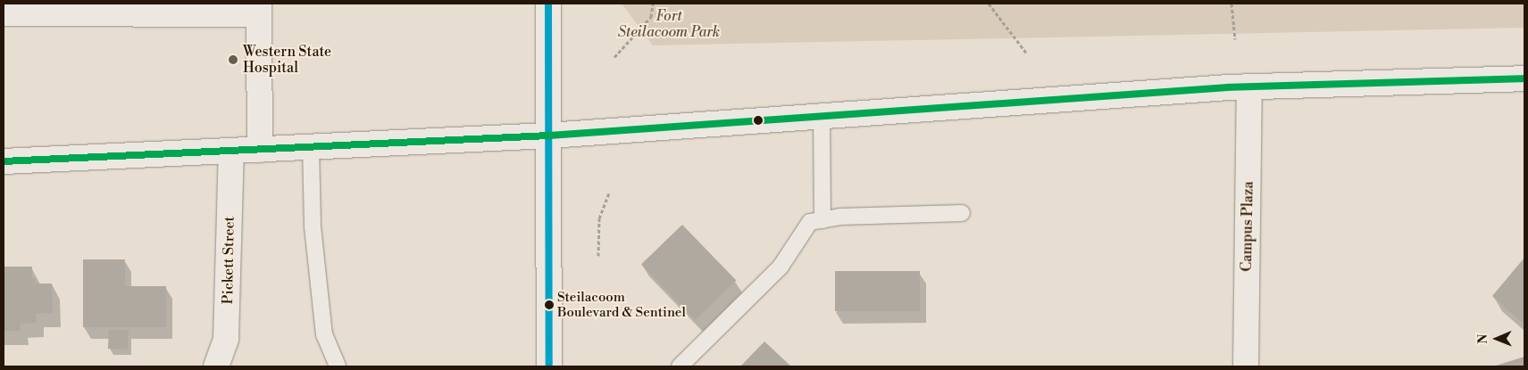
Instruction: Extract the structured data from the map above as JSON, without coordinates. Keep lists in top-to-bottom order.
{
  "streets": {
    "street": ["Campus Plaza", "Pickett Street"]
  },
  "parks": ["Fort Steilacoom Park"],
  "places": ["Western State Hospital", "Steilacoom Boulevard & Sentinel"],
  "north": "left"
}
